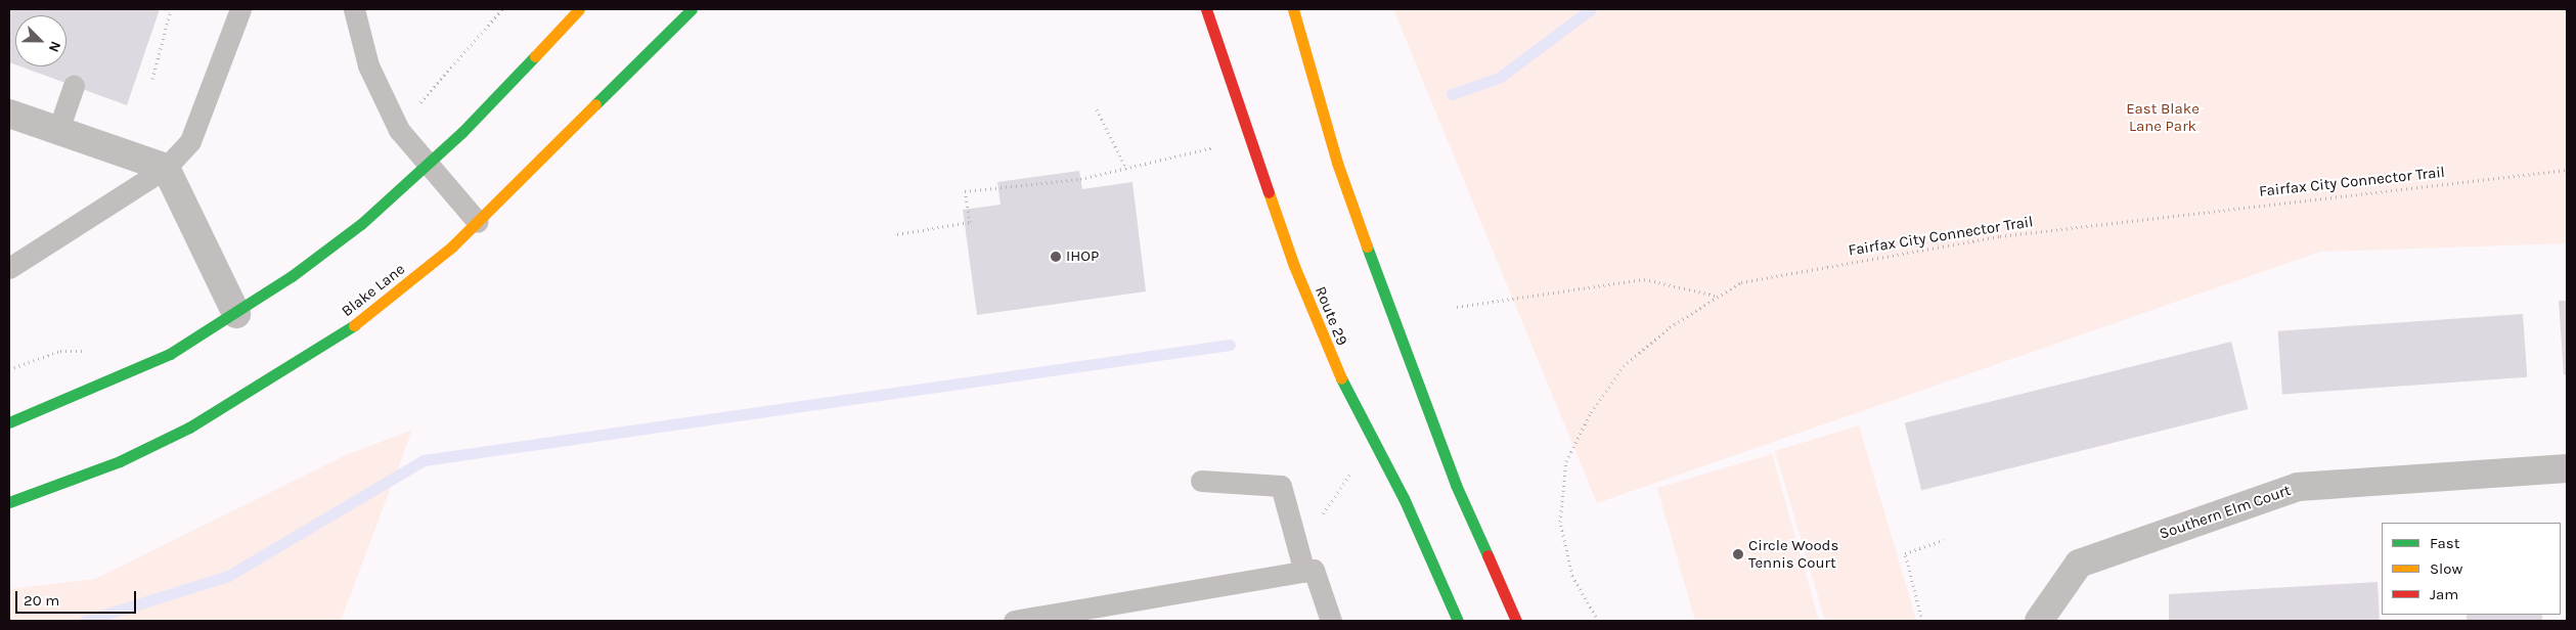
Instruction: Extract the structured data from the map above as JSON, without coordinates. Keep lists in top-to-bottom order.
{
  "streets": {
    "main road": ["Blake Lane", "Route 29"],
    "street": ["Southern Elm Court"],
    "path": ["Fairfax City Connector Trail"]
  },
  "parks": ["East Blake Lane Park"],
  "places": ["IHOP", "Circle Woods Tennis Court"],
  "legend": ["Fast", "Slow", "Jam"],
  "scale_bar": "20 m",
  "north": "bottom right"
}
